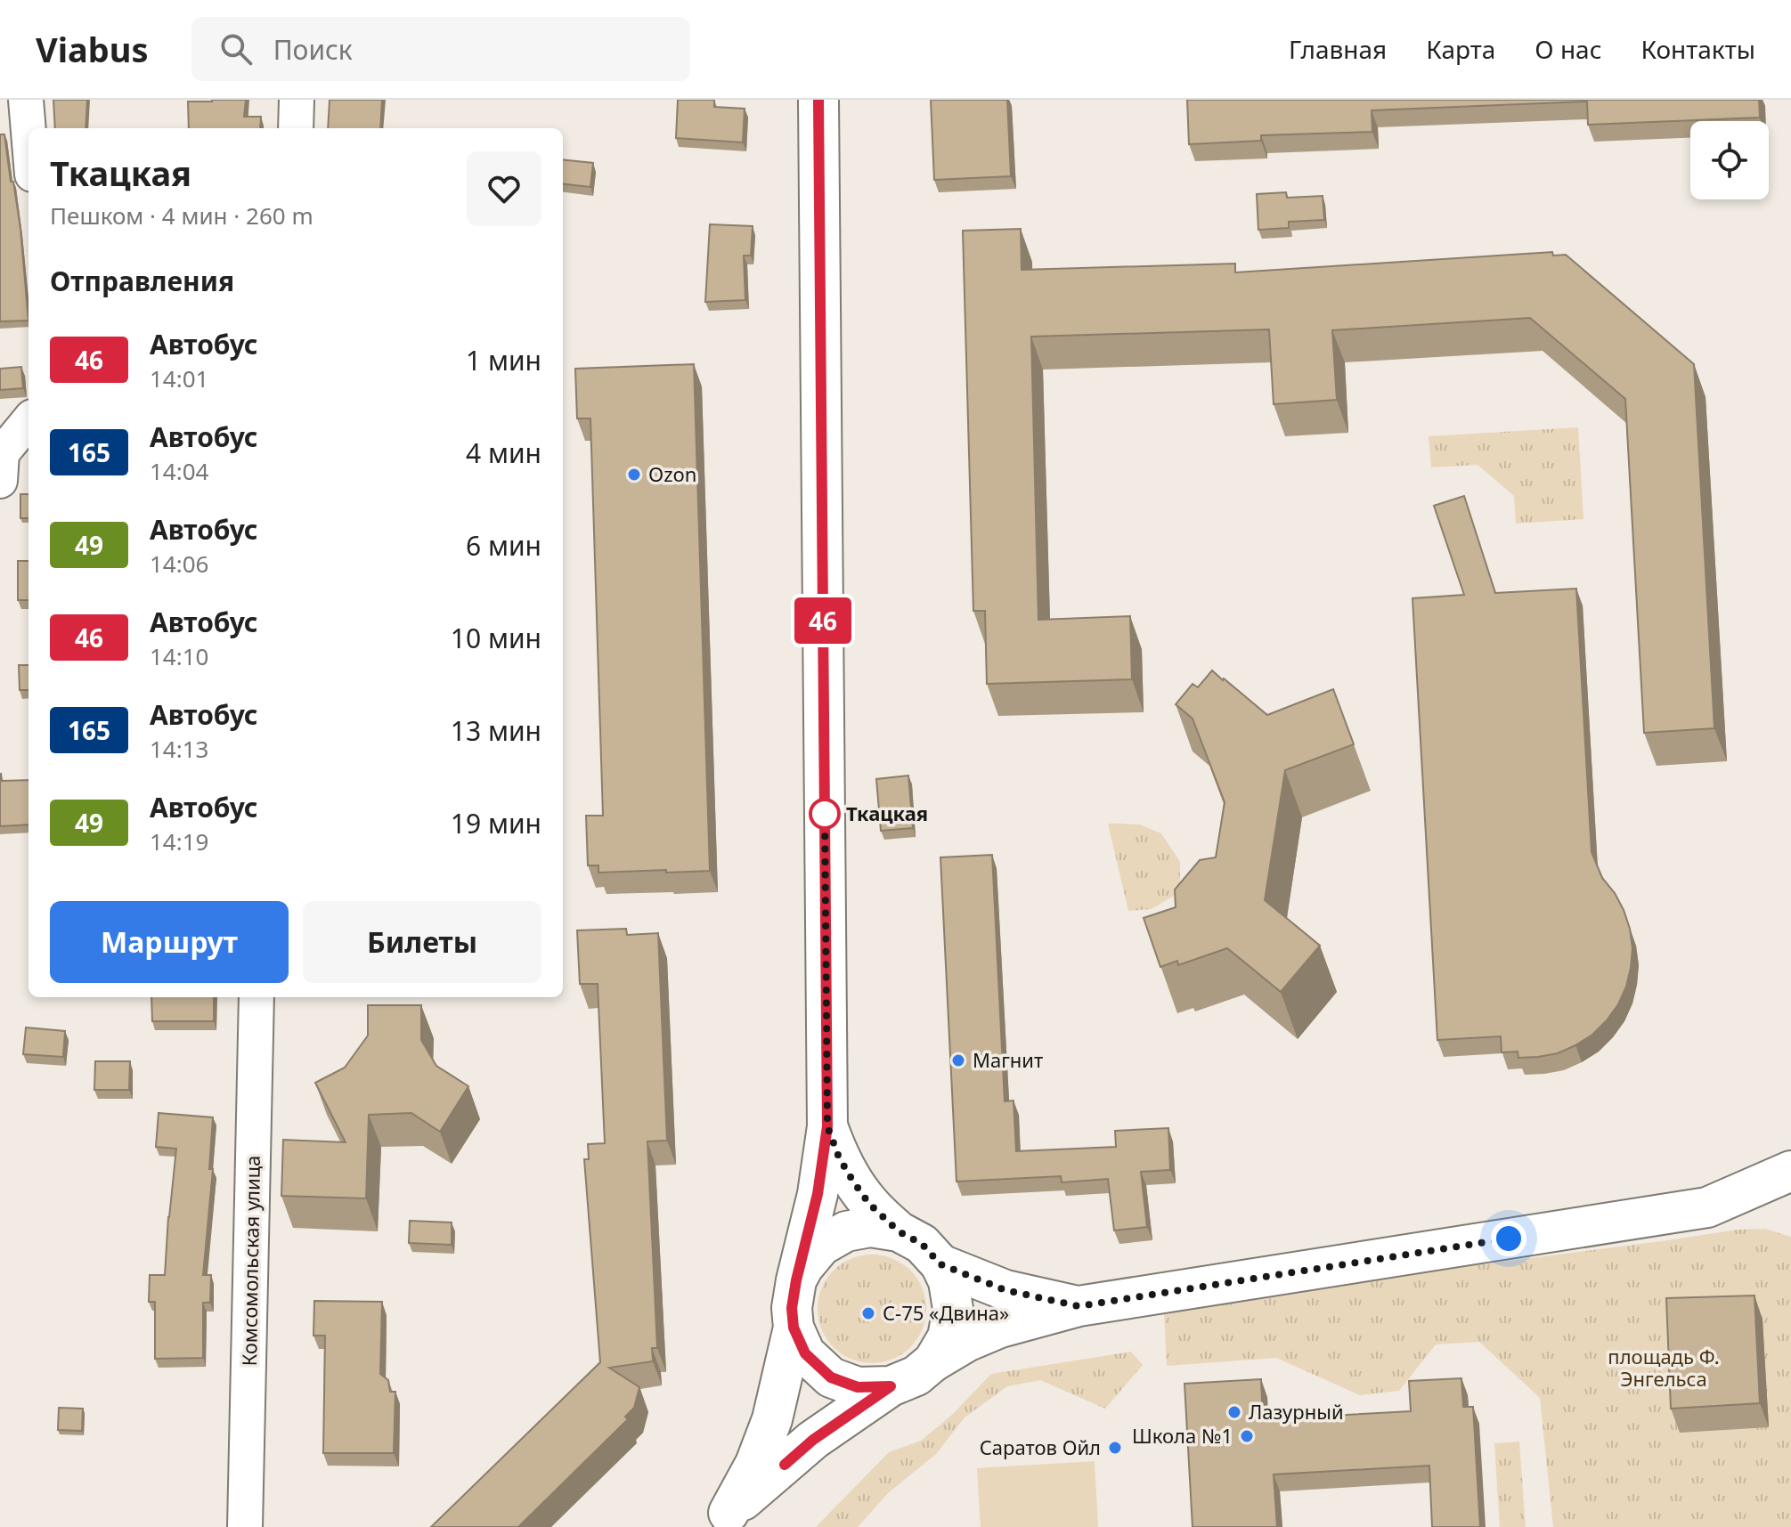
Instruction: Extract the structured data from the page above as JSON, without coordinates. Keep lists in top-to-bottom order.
{
  "streets": {
    "street": ["Комсомольская улица"]
  },
  "parks": ["площадь Ф. Энгельса"],
  "places": [
    "Ozon",
    "Ткацкая",
    "Магнит",
    "С-75 «Двина»",
    "Лазурный",
    "Школа №1",
    "Саратов Ойл"
  ],
  "lines": ["bus line 46"],
  "page": {
    "header": "Viabus",
    "search": "Поиск",
    "nav": [
      "Главная",
      "Карта",
      "О нас",
      "Контакты"
    ],
    "on_map": "46",
    "heading": [
      ["Ткацкая", "Пешком · 4 мин · 260 m"],
      "Отправления"
    ],
    "list": [
      {
        "mark": "46",
        "name": "Автобус",
        "note": "14:01",
        "value": "1 мин"
      },
      {
        "mark": "165",
        "name": "Автобус",
        "note": "14:04",
        "value": "4 мин"
      },
      {
        "mark": "49",
        "name": "Автобус",
        "note": "14:06",
        "value": "6 мин"
      },
      {
        "mark": "46",
        "name": "Автобус",
        "note": "14:10",
        "value": "10 мин"
      },
      {
        "mark": "165",
        "name": "Автобус",
        "note": "14:13",
        "value": "13 мин"
      },
      {
        "mark": "49",
        "name": "Автобус",
        "note": "14:19",
        "value": "19 мин"
      }
    ],
    "buttons": ["Маршрут", "Билеты"]
  }
}
